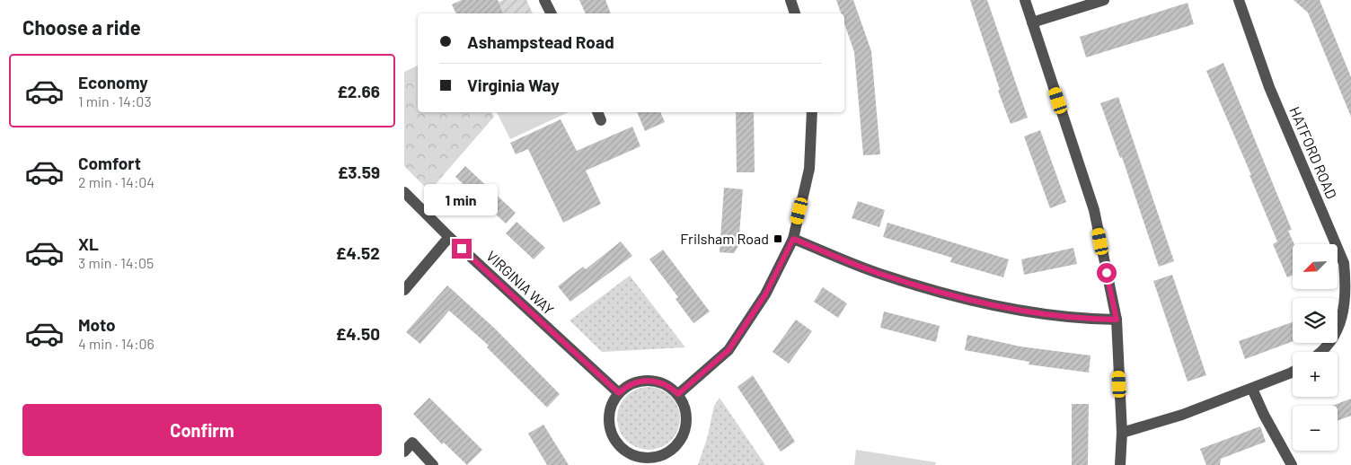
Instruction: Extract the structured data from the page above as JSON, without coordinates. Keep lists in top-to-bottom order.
{
  "streets": {
    "street": ["HATFORD ROAD", "VIRGINIA WAY"]
  },
  "places": {
    "transit": ["Frilsham Road"]
  },
  "north": "bottom left",
  "page": {
    "heading": "Choose a ride",
    "banner": ["Ashampstead Road", "Virginia Way"],
    "list": [
      {
        "name": "Economy",
        "note": "1 min · 14:03",
        "value": "£2.66"
      },
      {
        "name": "Comfort",
        "note": "2 min · 14:04",
        "value": "£3.59"
      },
      {
        "name": "XL",
        "note": "3 min · 14:05",
        "value": "£4.52"
      },
      {
        "name": "Moto",
        "note": "4 min · 14:06",
        "value": "£4.50"
      }
    ],
    "bubble": "1 min",
    "map_buttons": ["+", "−"],
    "buttons": "Confirm"
  }
}
